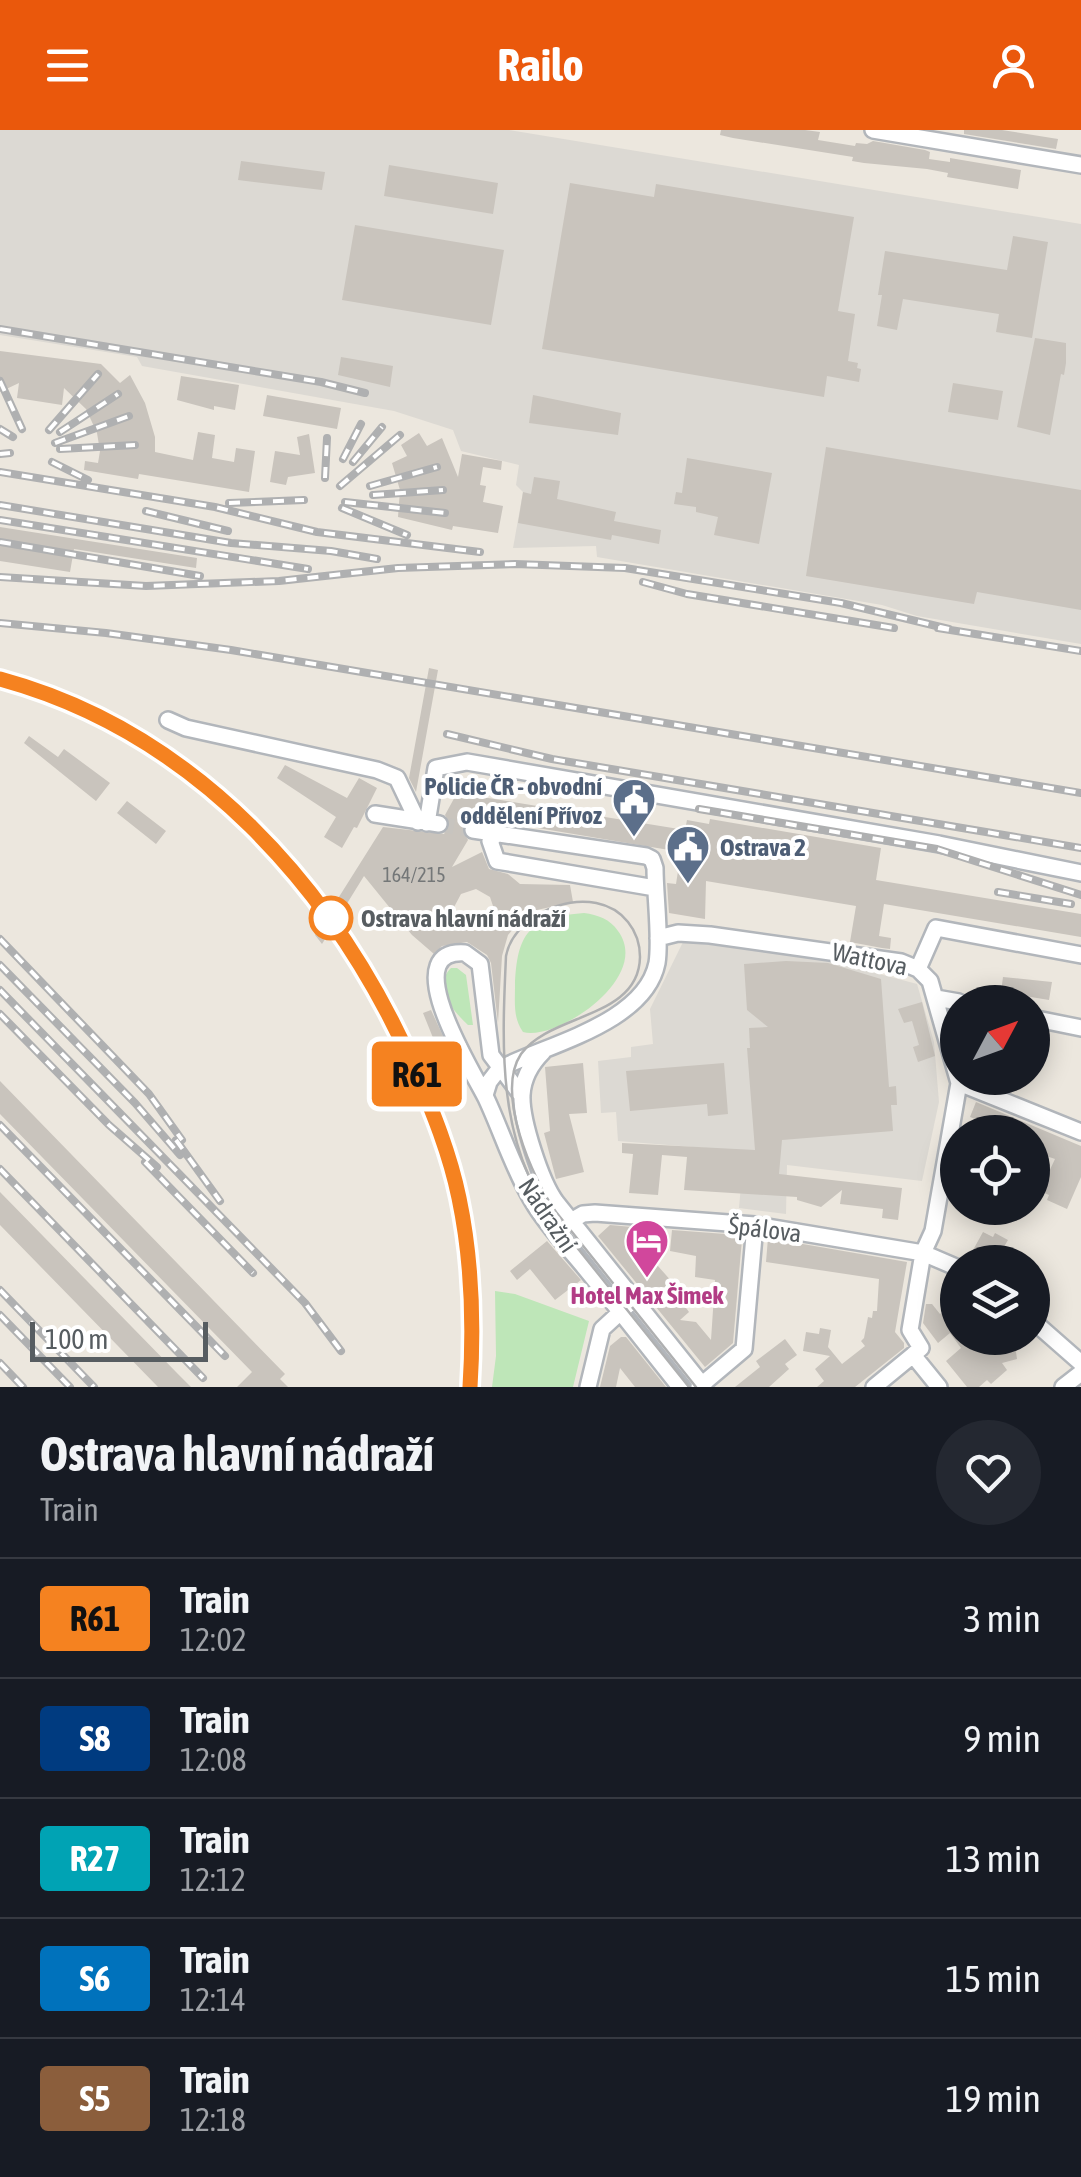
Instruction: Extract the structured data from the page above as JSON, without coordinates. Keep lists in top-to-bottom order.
{
  "streets": {
    "street": ["Wattova", "Nádražní", "Špálova"]
  },
  "crossings": [
    ["Wattova", "Špálova"],
    ["Nádražní", "Špálova"]
  ],
  "places": {
    "public building": ["Policie ČR - obvodní oddělení Přívoz", "Ostrava 2"],
    "other": ["Ostrava hlavní nádraží"],
    "hotel": ["Hotel Max Šimek"]
  },
  "house_numbers": ["164/215"],
  "scale_bar": "100 m",
  "north": "top right",
  "page": {
    "header": "Railo",
    "on_map": "R61",
    "scale": "100 m",
    "heading": ["Ostrava hlavní nádraží", "Train"],
    "list": [
      {
        "mark": "R61",
        "name": "Train",
        "note": "12:02",
        "value": "3 min"
      },
      {
        "mark": "S8",
        "name": "Train",
        "note": "12:08",
        "value": "9 min"
      },
      {
        "mark": "R27",
        "name": "Train",
        "note": "12:12",
        "value": "13 min"
      },
      {
        "mark": "S6",
        "name": "Train",
        "note": "12:14",
        "value": "15 min"
      },
      {
        "mark": "S5",
        "name": "Train",
        "note": "12:18",
        "value": "19 min"
      }
    ]
  }
}
